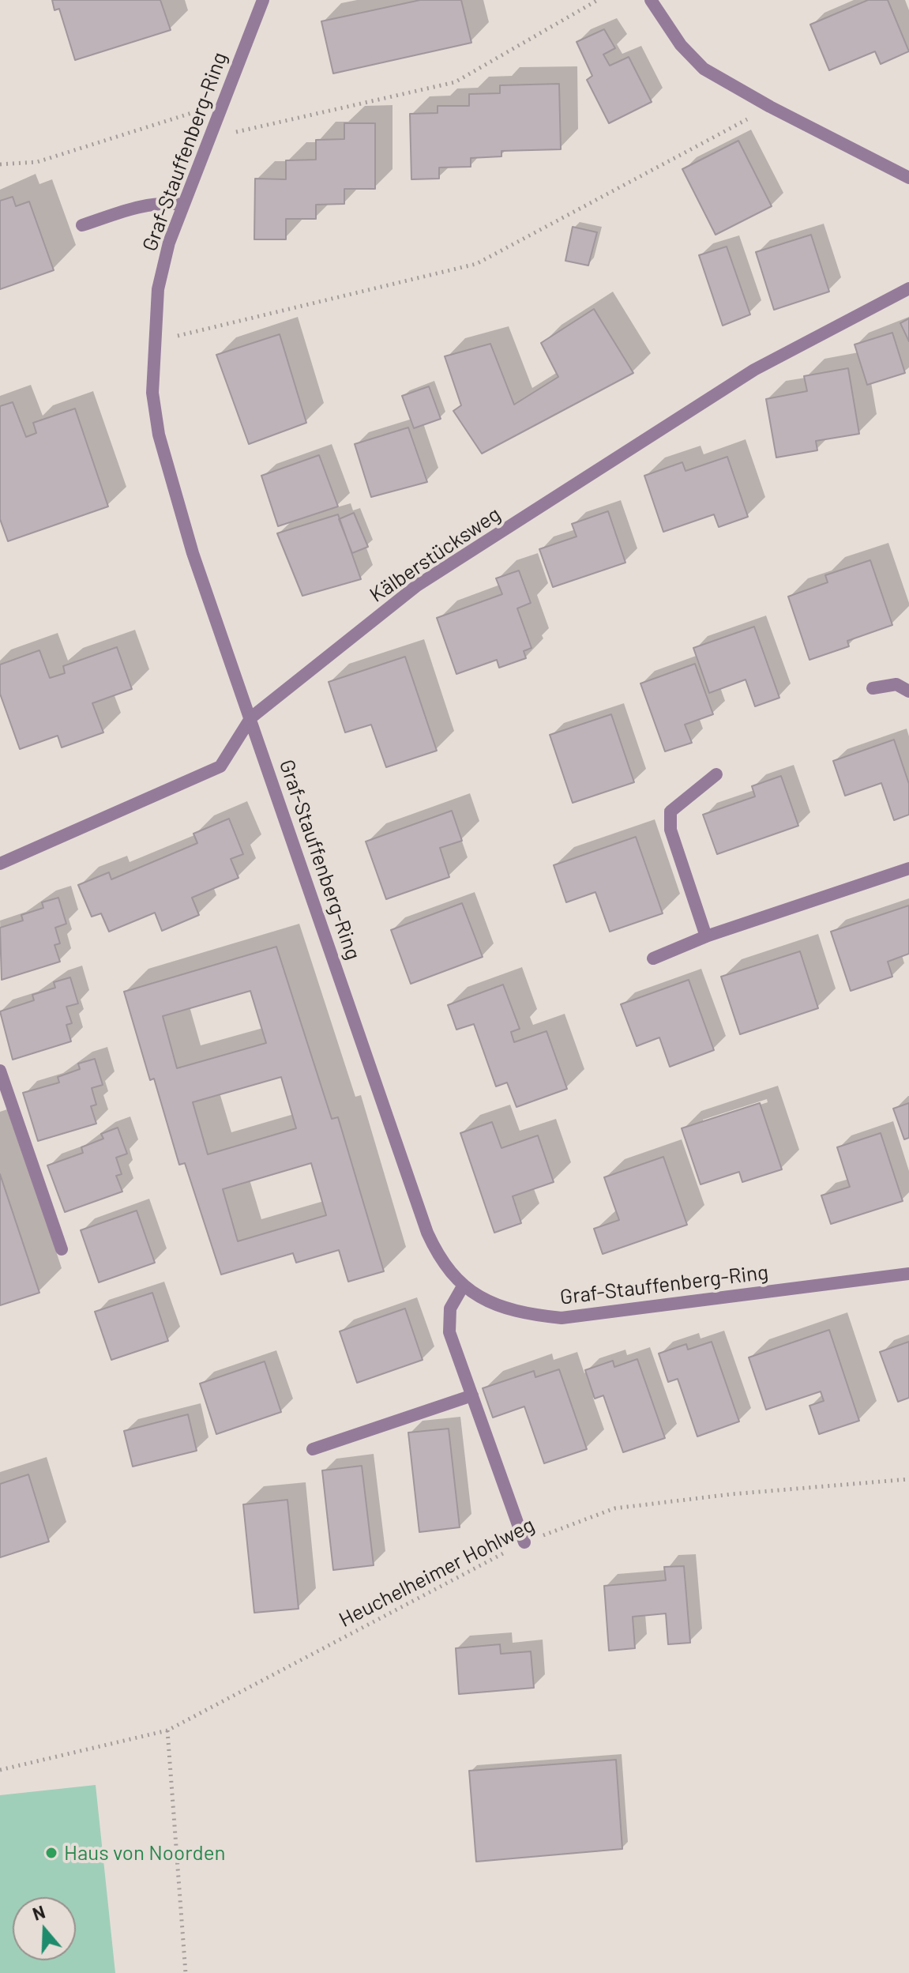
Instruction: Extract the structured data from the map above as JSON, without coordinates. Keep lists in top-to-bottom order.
{
  "streets": {
    "street": ["Graf-Stauffenberg-Ring", "Kälberstücksweg"],
    "path": ["Heuchelheimer Hohlweg"]
  },
  "crossings": [
    ["Graf-Stauffenberg-Ring", "Kälberstücksweg"]
  ],
  "places": ["Haus von Noorden"],
  "north": "top"
}
